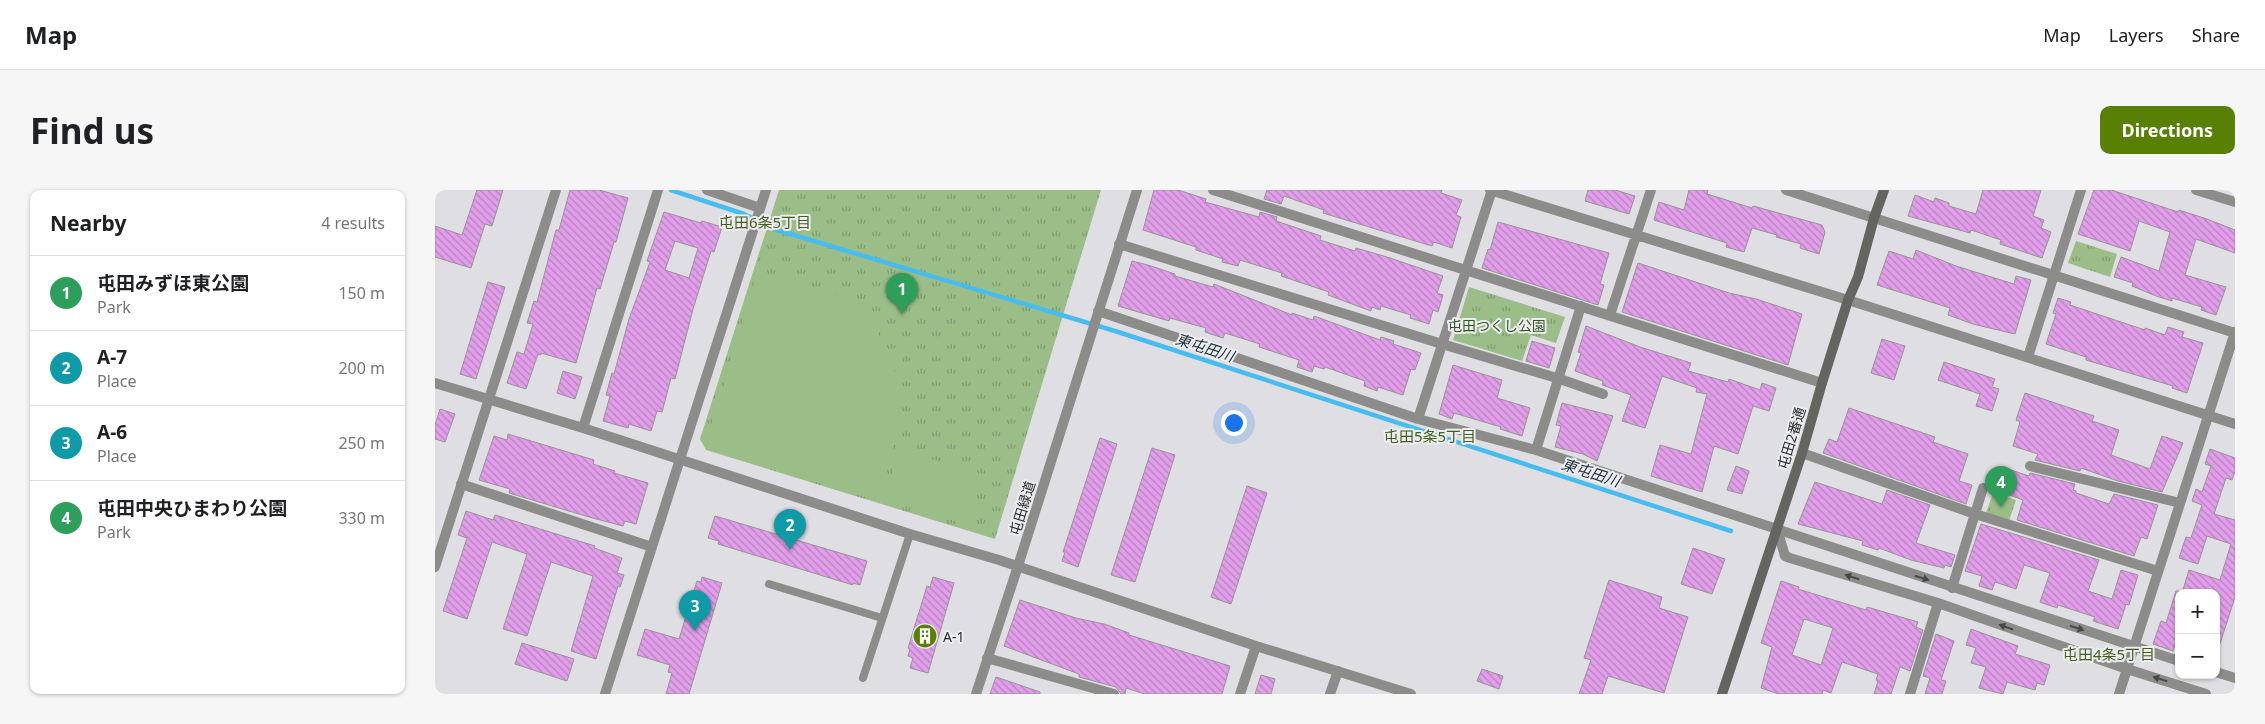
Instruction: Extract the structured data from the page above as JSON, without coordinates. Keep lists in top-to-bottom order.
{
  "streets": {
    "street": ["屯田2番通", "屯田緑道"]
  },
  "districts": ["屯田6条5丁目", "屯田5条5丁目", "屯田4条5丁目"],
  "water": ["東屯田川"],
  "parks": ["屯田つくし公園"],
  "places": {
    "building": ["A-1"]
  },
  "page": {
    "header": "Map",
    "nav": ["Map", "Layers", "Share"],
    "buttons": "Directions",
    "title": "Find us",
    "heading": ["Nearby", "4 results"],
    "list": [
      {
        "mark": "1",
        "name": "屯田みずほ東公園",
        "note": "Park",
        "value": "150 m"
      },
      {
        "mark": "2",
        "name": "A-7",
        "note": "Place",
        "value": "200 m"
      },
      {
        "mark": "3",
        "name": "A-6",
        "note": "Place",
        "value": "250 m"
      },
      {
        "mark": "4",
        "name": "屯田中央ひまわり公園",
        "note": "Park",
        "value": "330 m"
      }
    ],
    "pins": [
      "1",
      "4",
      "2",
      "3"
    ],
    "map_buttons": ["+", "−"]
  }
}
